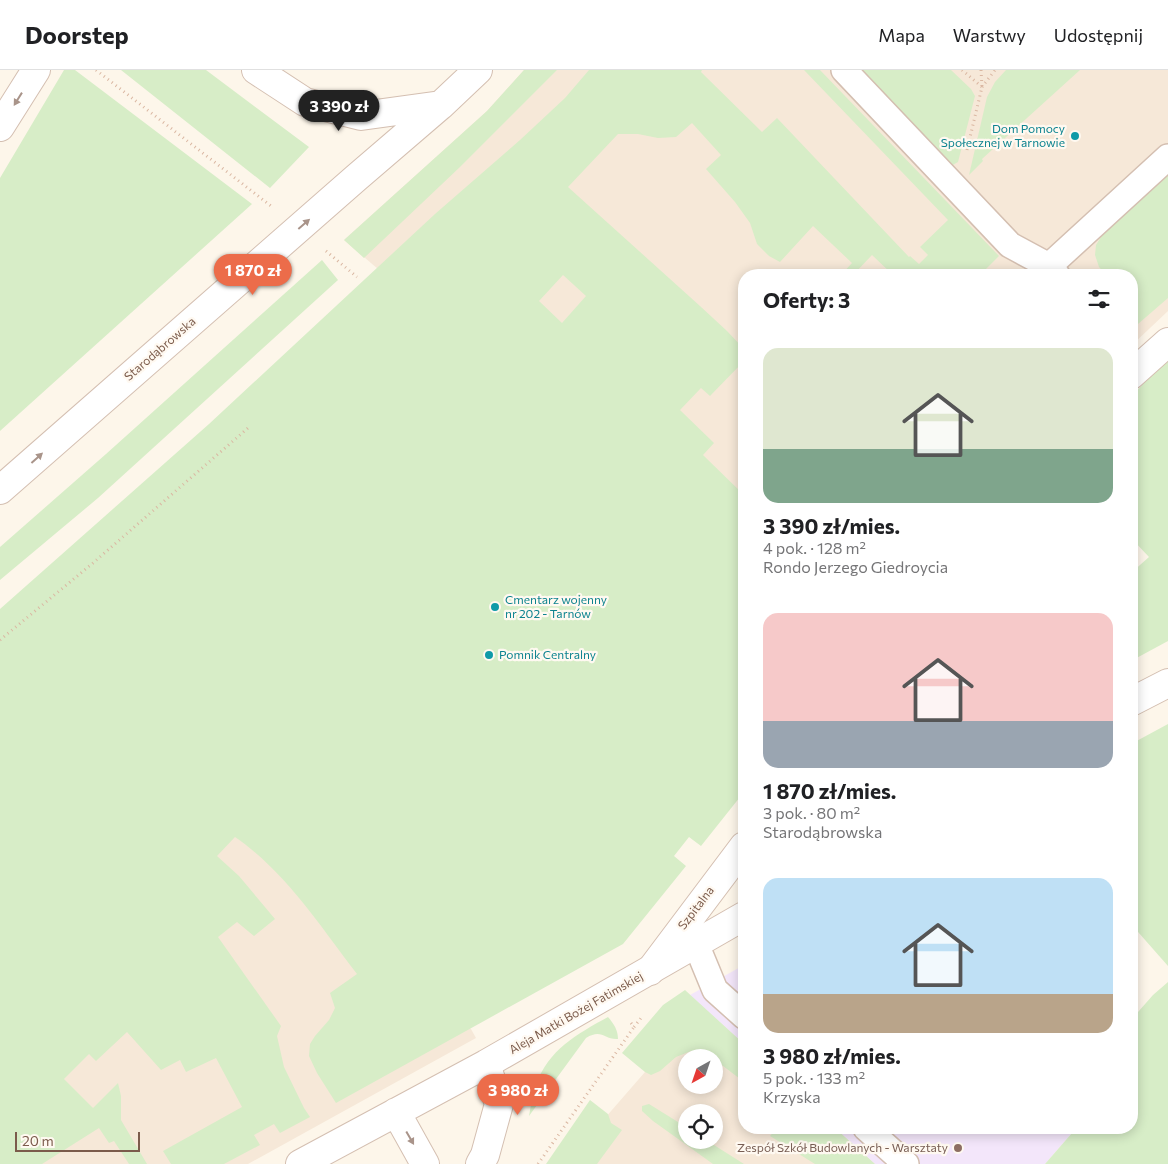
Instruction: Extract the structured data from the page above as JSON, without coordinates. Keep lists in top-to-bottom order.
{
  "streets": {
    "street": ["Starodąbrowska", "Szpitalna", "Aleja Matki Bożej Fatimskiej"]
  },
  "crossings": [
    ["Szpitalna", "Aleja Matki Bożej Fatimskiej"]
  ],
  "one_way": ["Starodąbrowska"],
  "places": [
    "Dom Pomocy Społecznej w Tarnowie",
    "Cmentarz wojenny nr 202 - Tarnów",
    "Pomnik Centralny",
    "Zespół Szkół Budowlanych - Warsztaty"
  ],
  "scale_bar": "20 m",
  "north": "bottom left",
  "page": {
    "header": "Doorstep",
    "nav": ["Mapa", "Warstwy", "Udostępnij"],
    "price": ["3 390 zł", "1 870 zł", "3 980 zł"],
    "heading": "Oferty: 3",
    "list": [
      {
        "name": "3 390 zł/mies.",
        "note": "4 pok. · 128 m² · Rondo Jerzego Giedroycia"
      },
      {
        "name": "1 870 zł/mies.",
        "note": "3 pok. · 80 m² · Starodąbrowska"
      },
      {
        "name": "3 980 zł/mies.",
        "note": "5 pok. · 133 m² · Krzyska"
      }
    ],
    "scale": "20 m"
  }
}
